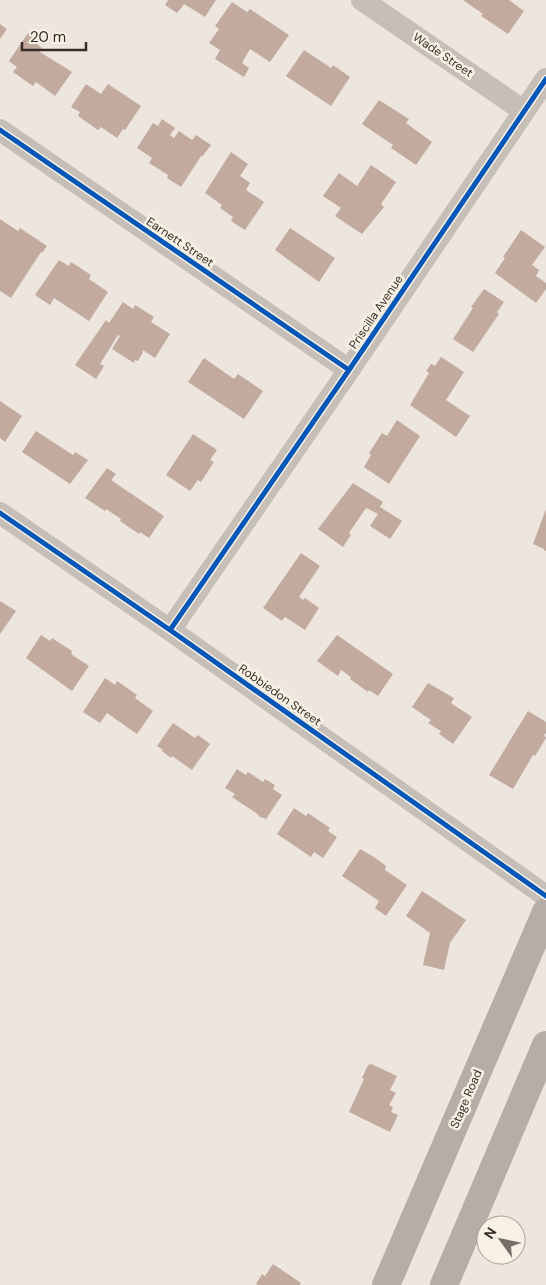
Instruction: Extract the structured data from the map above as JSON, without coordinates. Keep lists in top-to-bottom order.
{
  "streets": {
    "main road": ["Stage Road"],
    "street": [
      "Wade Street",
      "Earnett Street",
      "Priscilla Avenue",
      "Robbiedon Street"
    ]
  },
  "crossings": [
    ["Wade Street", "Priscilla Avenue"],
    ["Earnett Street", "Priscilla Avenue"],
    ["Priscilla Avenue", "Robbiedon Street"]
  ],
  "scale_bar": "20 m",
  "north": "top left"
}
